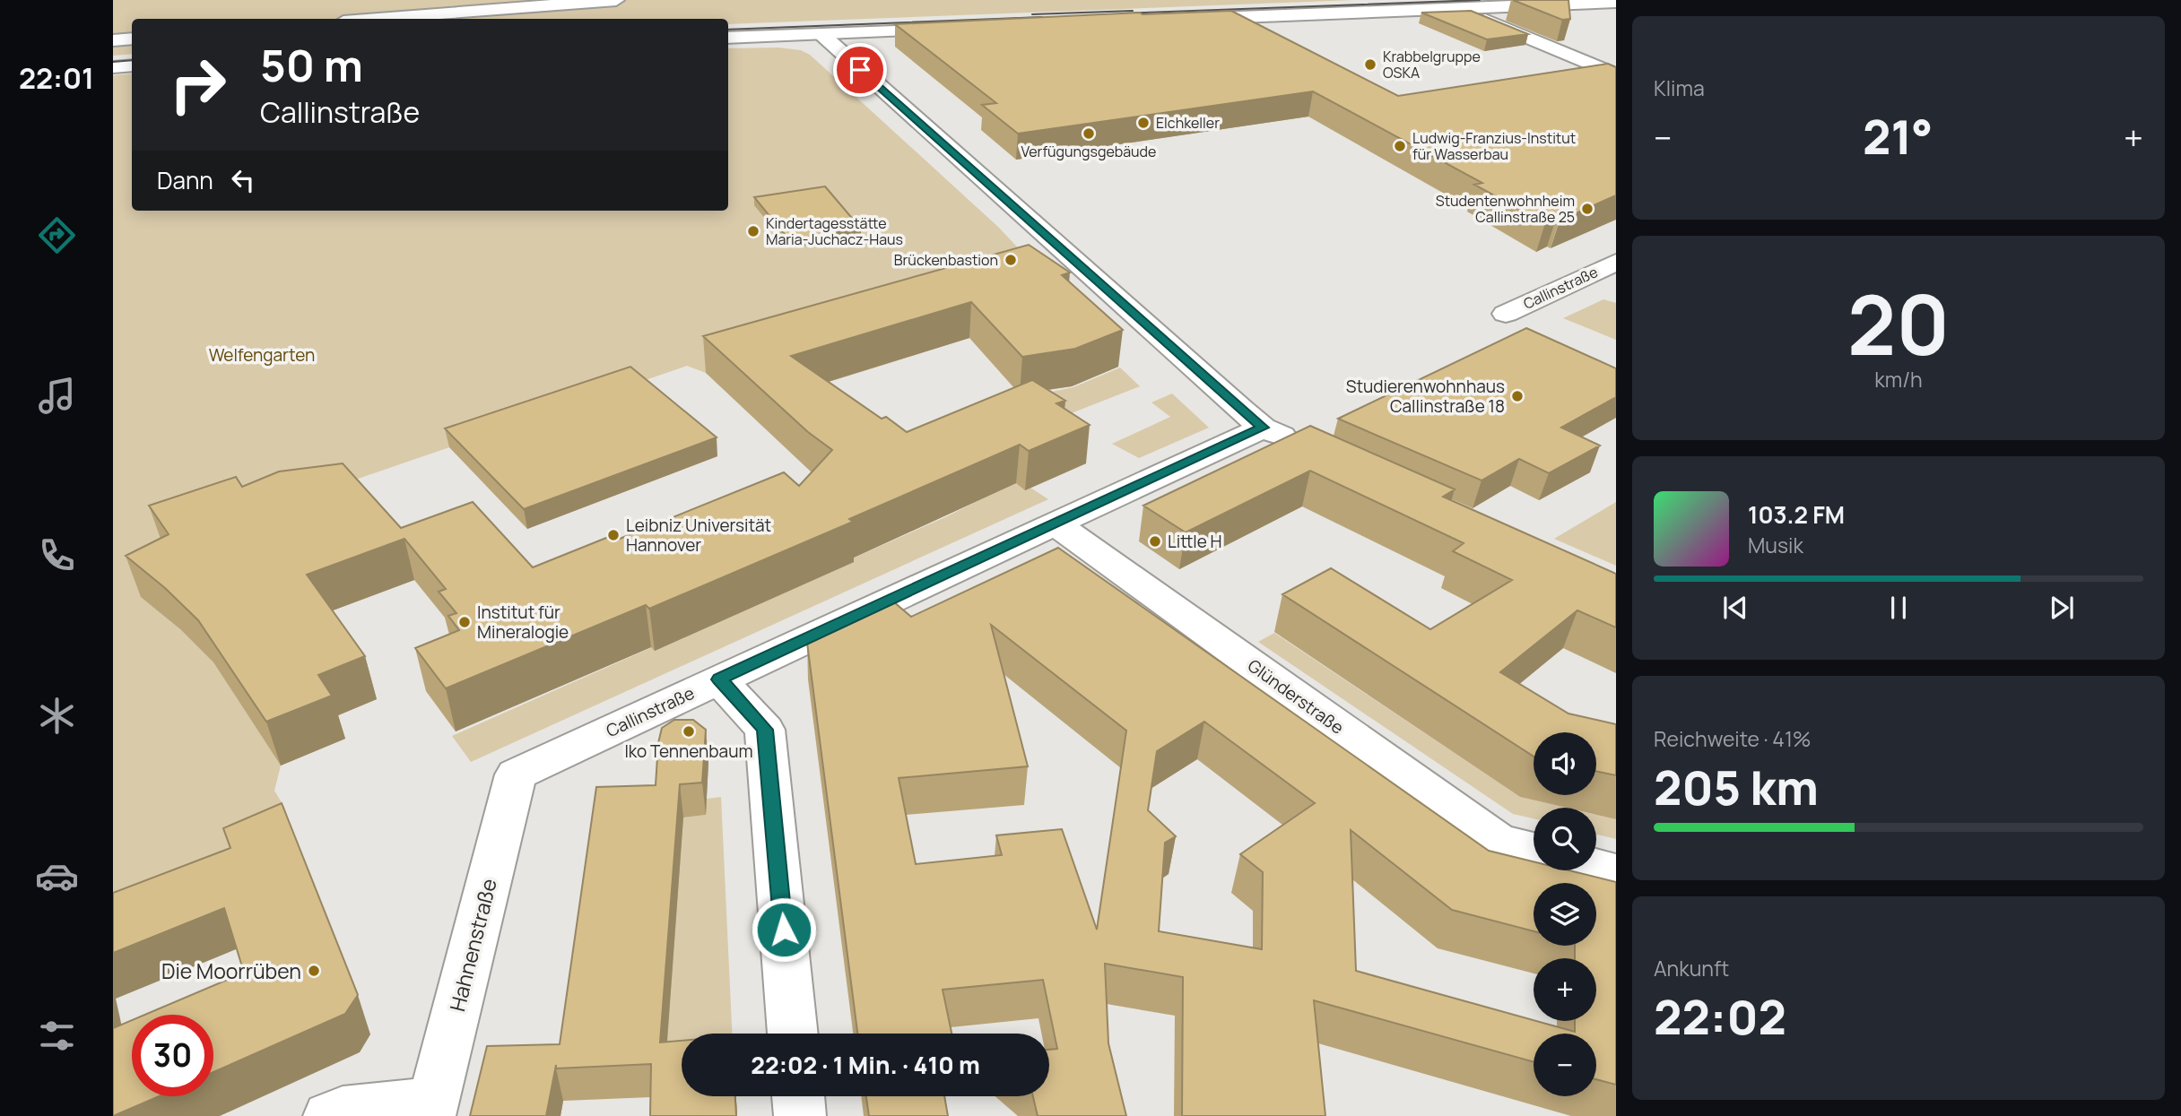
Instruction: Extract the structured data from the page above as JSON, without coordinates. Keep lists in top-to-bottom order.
{
  "streets": {
    "street": ["Callinstraße", "Glünderstraße", "Hahnenstraße"]
  },
  "crossings": [
    ["Callinstraße", "Glünderstraße"],
    ["Callinstraße", "Hahnenstraße"]
  ],
  "parks": ["Welfengarten"],
  "places": [
    "Krabbelgruppe OSKA",
    "Elchkeller",
    "Verfügungsgebäude",
    "Ludwig-Franzius-Institut für Wasserbau",
    "Studentenwohnheim Callinstraße 25",
    "Kindertagesstätte Maria-Juchacz-Haus",
    "Brückenbastion",
    "Studierenwohnhaus Callinstraße 18",
    "Leibniz Universität Hannover",
    "Little H",
    "Institut für Mineralogie",
    "Iko Tennenbaum",
    "Die Moorrüben"
  ],
  "page": {
    "tabs": "22:01",
    "tile": [
      "Klima",
      ["20", "km/h"],
      ["Reichweite · 41%", "205 km"],
      ["Ankunft", "22:02"]
    ],
    "turn": ["50 m", "Callinstraße"],
    "heat": ["−", "21°", "+"],
    "then": "Dann",
    "song": ["103.2 FM", "Musik"],
    "map_buttons": ["+", "−"],
    "limit": "30",
    "trip": "22:02 · 1 Min. · 410 m"
  }
}
